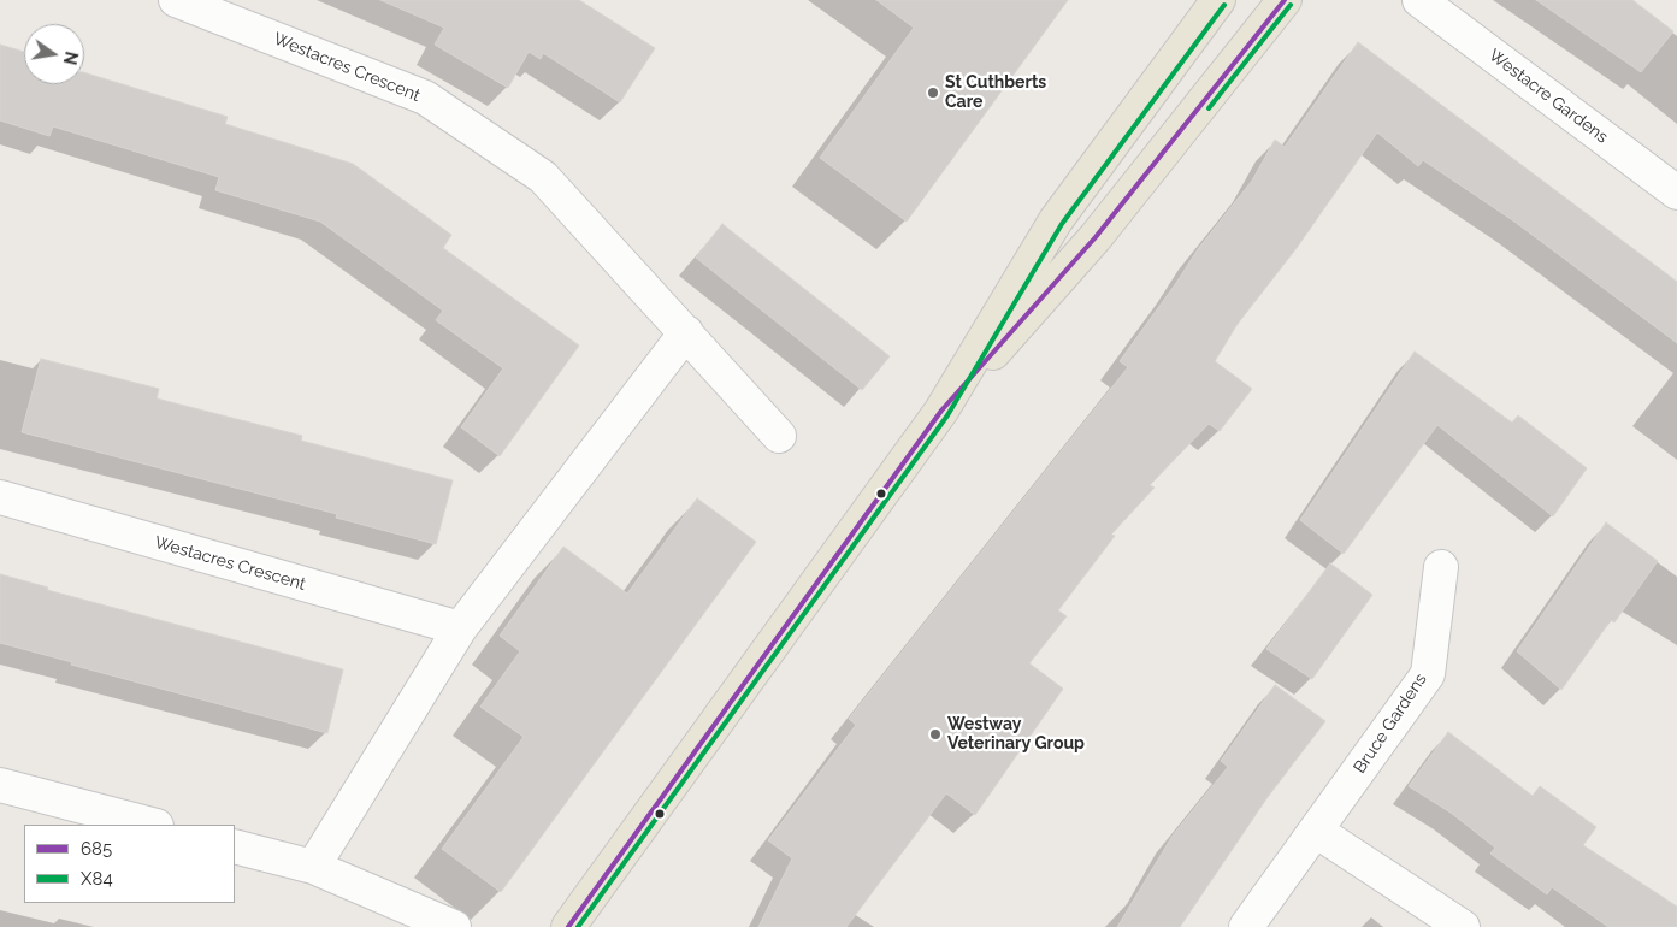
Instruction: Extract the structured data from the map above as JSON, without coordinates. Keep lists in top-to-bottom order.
{
  "streets": {
    "street": ["Westacres Crescent", "Westacre Gardens", "Bruce Gardens"]
  },
  "places": ["St Cuthberts Care", "Westway Veterinary Group"],
  "lines": ["transit line 685", "transit line X84"],
  "legend": ["685", "X84"],
  "north": "right"
}
